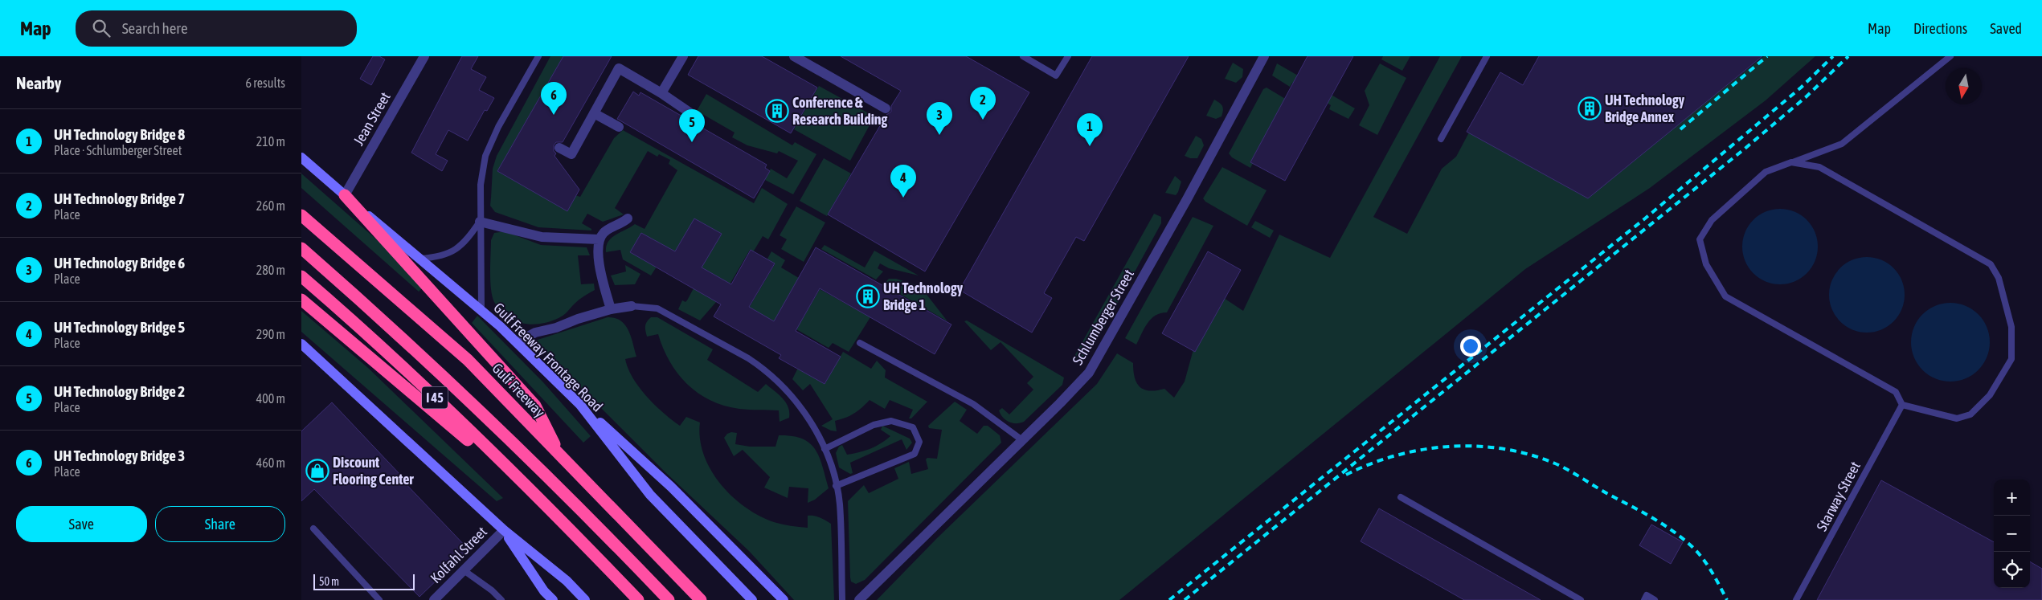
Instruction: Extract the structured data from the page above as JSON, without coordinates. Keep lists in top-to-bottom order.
{
  "streets": {
    "highway": ["Gulf Freeway", "I 45"],
    "main road": ["Gulf Freeway Frontage Road"],
    "street": ["Jean Street", "Schlumberger Street", "Kolfahl Street"],
    "lane": ["Starway Street"]
  },
  "crossings": [
    ["Jean Street", "Gulf Freeway Frontage Road"]
  ],
  "places": {
    "building": ["UH Technology Bridge Annex", "Conference & Research Building", "UH Technology Bridge 1"],
    "shop": ["Discount Flooring Center"]
  },
  "scale_bar": "50 m",
  "north": "bottom",
  "page": {
    "header": "Map",
    "search": "Search here",
    "nav": ["Map", "Directions", "Saved"],
    "heading": ["Nearby", "6 results"],
    "pins": [
      "6",
      "2",
      "3",
      "5",
      "1",
      "4"
    ],
    "list": [
      {
        "mark": "1",
        "name": "UH Technology Bridge 8",
        "note": "Place · Schlumberger Street",
        "value": "210 m"
      },
      {
        "mark": "2",
        "name": "UH Technology Bridge 7",
        "note": "Place",
        "value": "260 m"
      },
      {
        "mark": "3",
        "name": "UH Technology Bridge 6",
        "note": "Place",
        "value": "280 m"
      },
      {
        "mark": "4",
        "name": "UH Technology Bridge 5",
        "note": "Place",
        "value": "290 m"
      },
      {
        "mark": "5",
        "name": "UH Technology Bridge 2",
        "note": "Place",
        "value": "400 m"
      },
      {
        "mark": "6",
        "name": "UH Technology Bridge 3",
        "note": "Place",
        "value": "460 m"
      }
    ],
    "map_buttons": ["+", "−"],
    "buttons": ["Save", "Share"],
    "scale": "50 m"
  }
}
